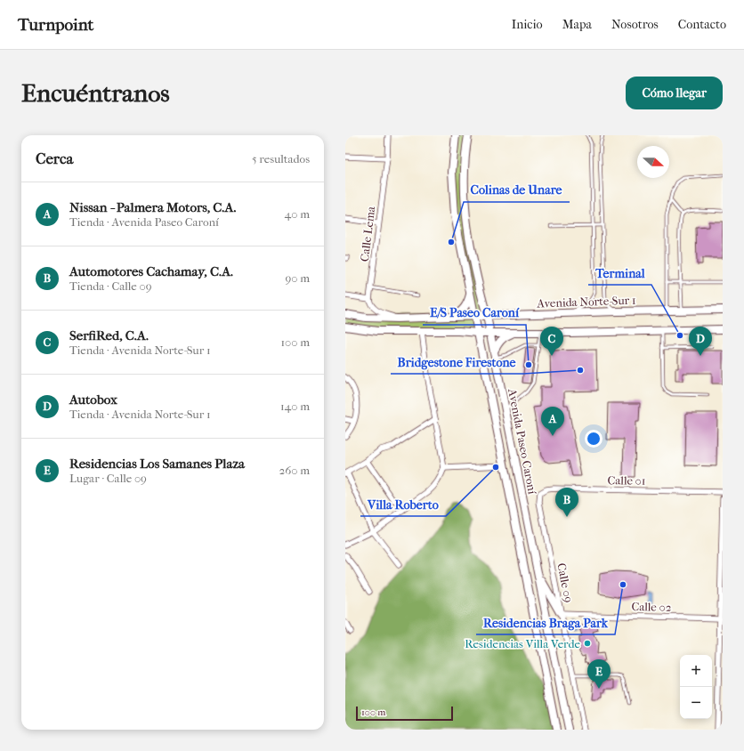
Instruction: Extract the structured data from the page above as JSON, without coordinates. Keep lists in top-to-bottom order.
{
  "streets": {
    "street": [
      "Calle Lema",
      "Avenida Norte-Sur 1",
      "Avenida Paseo Caroní",
      "Calle 01",
      "Calle 09",
      "Calle 02"
    ]
  },
  "crossings": [
    ["Avenida Norte-Sur 1", "Avenida Paseo Caroní"],
    ["Calle 01", "Calle 09"],
    ["Calle 09", "Calle 02"]
  ],
  "places": [
    "Colinas de Unare",
    "Terminal",
    "E/S Paseo Caroní",
    "Bridgestone Firestone",
    "Villa Roberto",
    "Residencias Braga Park",
    "Residencias Villa Verde"
  ],
  "scale_bar": "100 m",
  "north": "right",
  "page": {
    "header": "Turnpoint",
    "nav": [
      "Inicio",
      "Mapa",
      "Nosotros",
      "Contacto"
    ],
    "buttons": "Cómo llegar",
    "title": "Encuéntranos",
    "heading": ["Cerca", "5 resultados"],
    "list": [
      {
        "mark": "A",
        "name": "Nissan - Palmera Motors, C.A.",
        "note": "Tienda · Avenida Paseo Caroní",
        "value": "40 m"
      },
      {
        "mark": "B",
        "name": "Automotores Cachamay, C.A.",
        "note": "Tienda · Calle 09",
        "value": "90 m"
      },
      {
        "mark": "C",
        "name": "SerfiRed, C.A.",
        "note": "Tienda · Avenida Norte-Sur 1",
        "value": "100 m"
      },
      {
        "mark": "D",
        "name": "Autobox",
        "note": "Tienda · Avenida Norte-Sur 1",
        "value": "140 m"
      },
      {
        "mark": "E",
        "name": "Residencias Los Samanes Plaza",
        "note": "Lugar · Calle 09",
        "value": "260 m"
      }
    ],
    "pins": [
      "C",
      "D",
      "A",
      "B",
      "E"
    ],
    "map_buttons": ["+", "−"],
    "scale": "100 m"
  }
}
